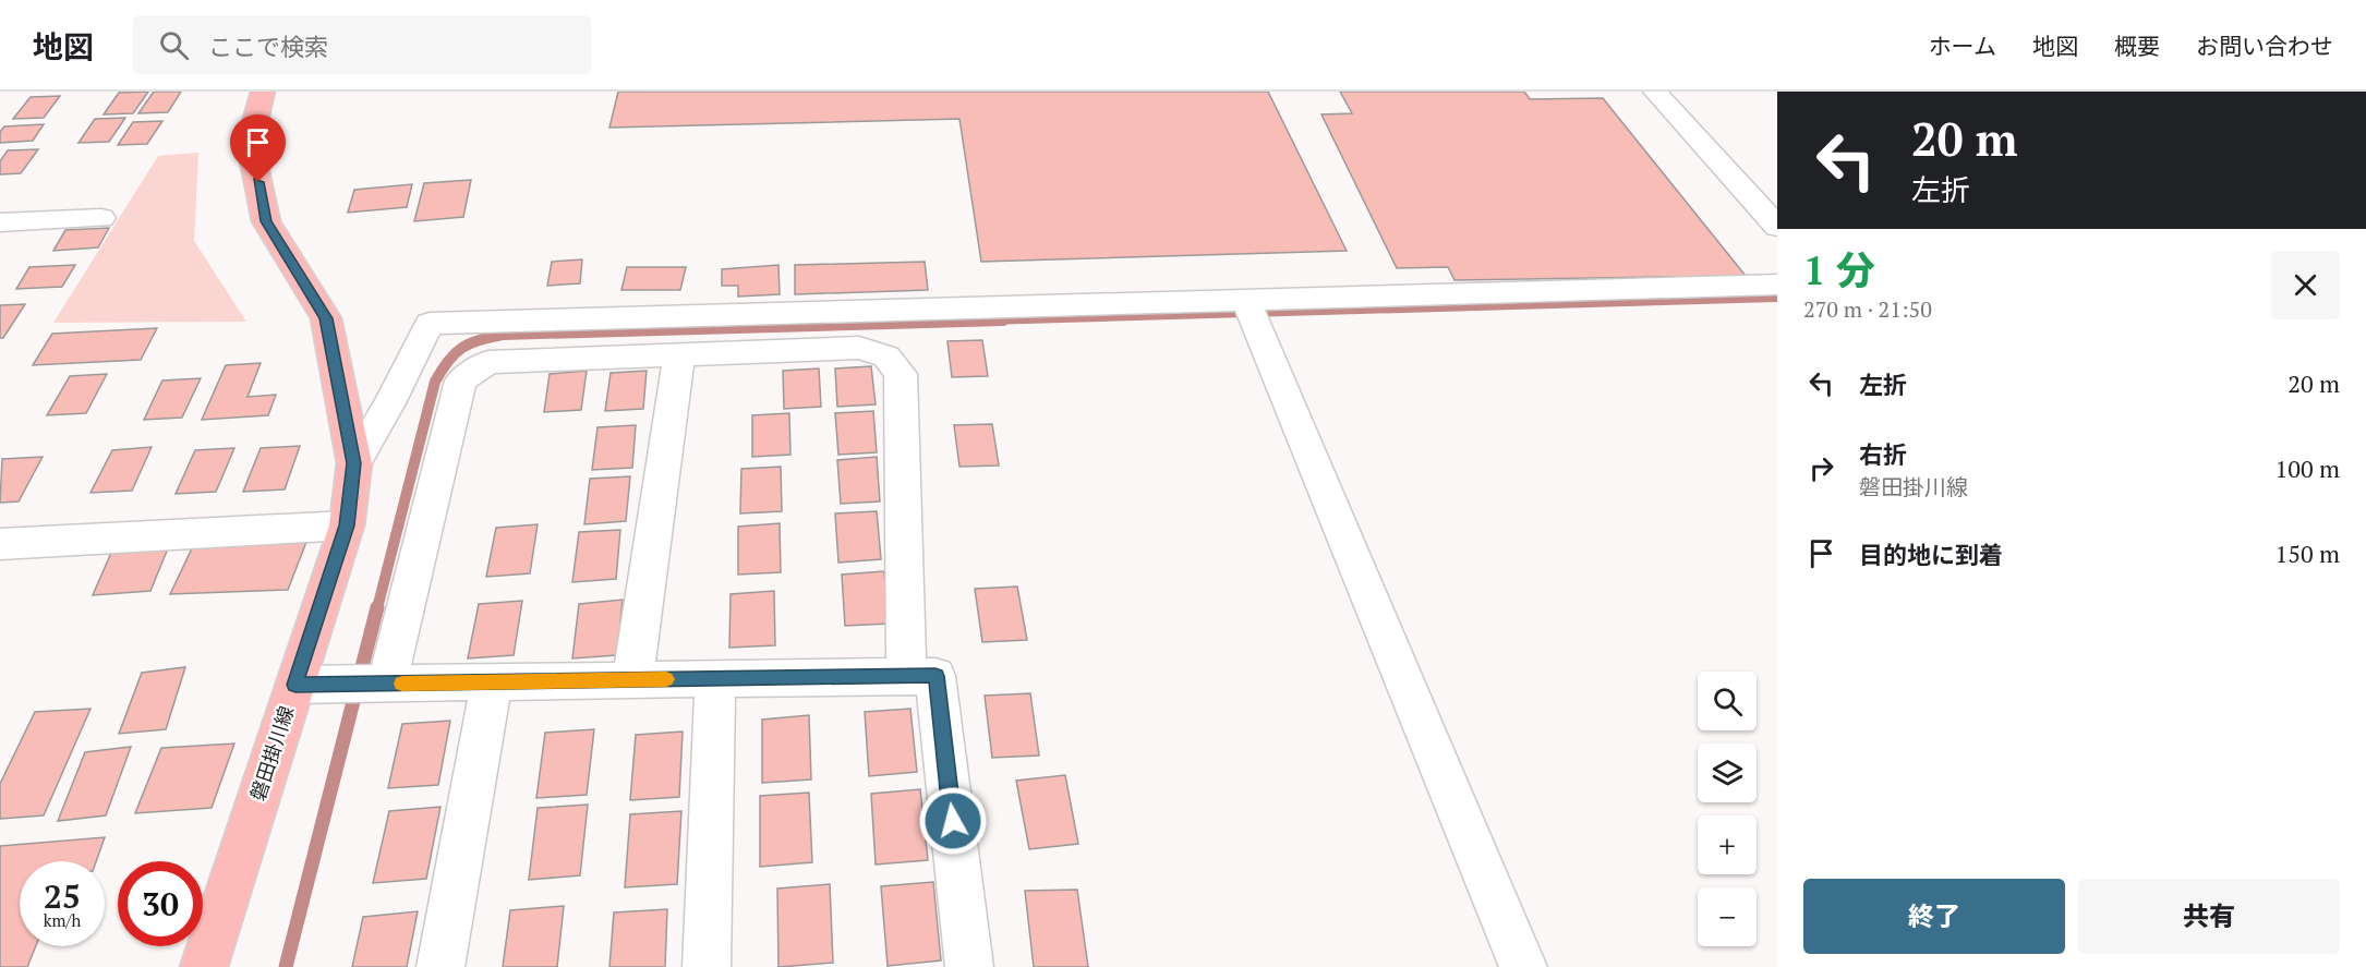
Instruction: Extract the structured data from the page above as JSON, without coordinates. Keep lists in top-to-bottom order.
{
  "streets": {
    "main road": ["磐田掛川線"]
  },
  "page": {
    "header": "地図",
    "search": "ここで検索",
    "nav": [
      "ホーム",
      "地図",
      "概要",
      "お問い合わせ"
    ],
    "turn": ["20 m", "左折"],
    "heading": ["1 分", "270 m · 21:50"],
    "list": [
      {
        "name": "左折",
        "value": "20 m"
      },
      {
        "name": "右折",
        "note": "磐田掛川線",
        "value": "100 m"
      },
      {
        "name": "目的地に到着",
        "value": "150 m"
      }
    ],
    "map_buttons": ["+", "−"],
    "speed": "25 km/h",
    "limit": "30",
    "buttons": ["終了", "共有"]
  }
}
